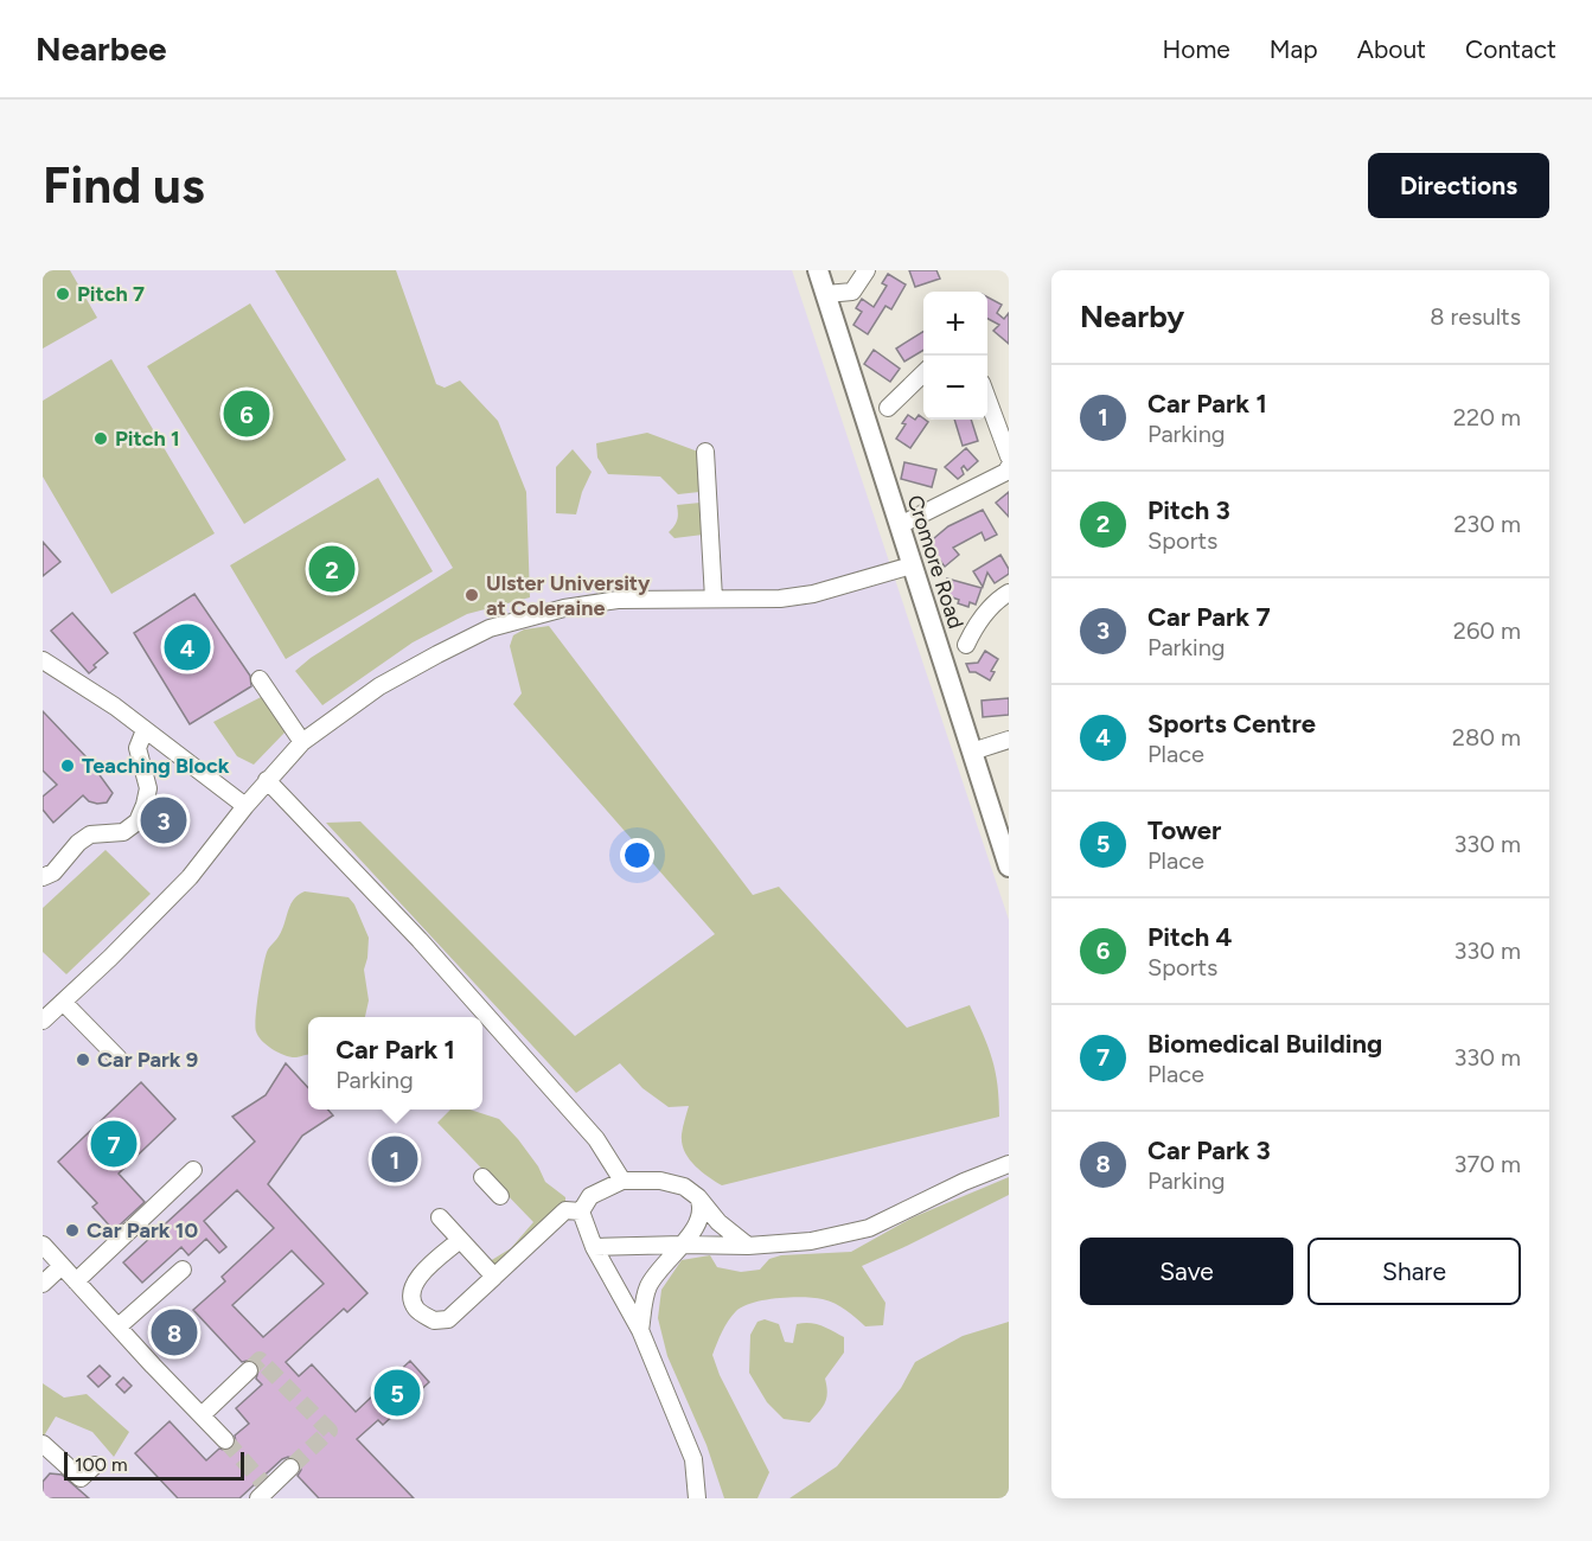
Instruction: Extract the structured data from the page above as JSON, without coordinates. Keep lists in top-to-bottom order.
{
  "streets": {
    "main road": ["Cromore Road"]
  },
  "places": [
    "Pitch 7",
    "Pitch 1",
    "Ulster University at Coleraine",
    "Teaching Block",
    "Car Park 9",
    "Car Park 10"
  ],
  "scale_bar": "100 m",
  "page": {
    "header": "Nearbee",
    "nav": [
      "Home",
      "Map",
      "About",
      "Contact"
    ],
    "buttons": [
      "Directions",
      ["Save", "Share"]
    ],
    "title": "Find us",
    "heading": ["Nearby", "8 results"],
    "map_buttons": ["+", "−"],
    "list": [
      {
        "mark": "1",
        "name": "Car Park 1",
        "note": "Parking",
        "value": "220 m"
      },
      {
        "mark": "2",
        "name": "Pitch 3",
        "note": "Sports",
        "value": "230 m"
      },
      {
        "mark": "3",
        "name": "Car Park 7",
        "note": "Parking",
        "value": "260 m"
      },
      {
        "mark": "4",
        "name": "Sports Centre",
        "note": "Place",
        "value": "280 m"
      },
      {
        "mark": "5",
        "name": "Tower",
        "note": "Place",
        "value": "330 m"
      },
      {
        "mark": "6",
        "name": "Pitch 4",
        "note": "Sports",
        "value": "330 m"
      },
      {
        "mark": "7",
        "name": "Biomedical Building",
        "note": "Place",
        "value": "330 m"
      },
      {
        "mark": "8",
        "name": "Car Park 3",
        "note": "Parking",
        "value": "370 m"
      }
    ],
    "pins": [
      "6",
      "2",
      "4",
      "3",
      "7",
      "1",
      "8",
      "5"
    ],
    "popup": ["Car Park 1", "Parking"],
    "scale": "100 m"
  }
}
